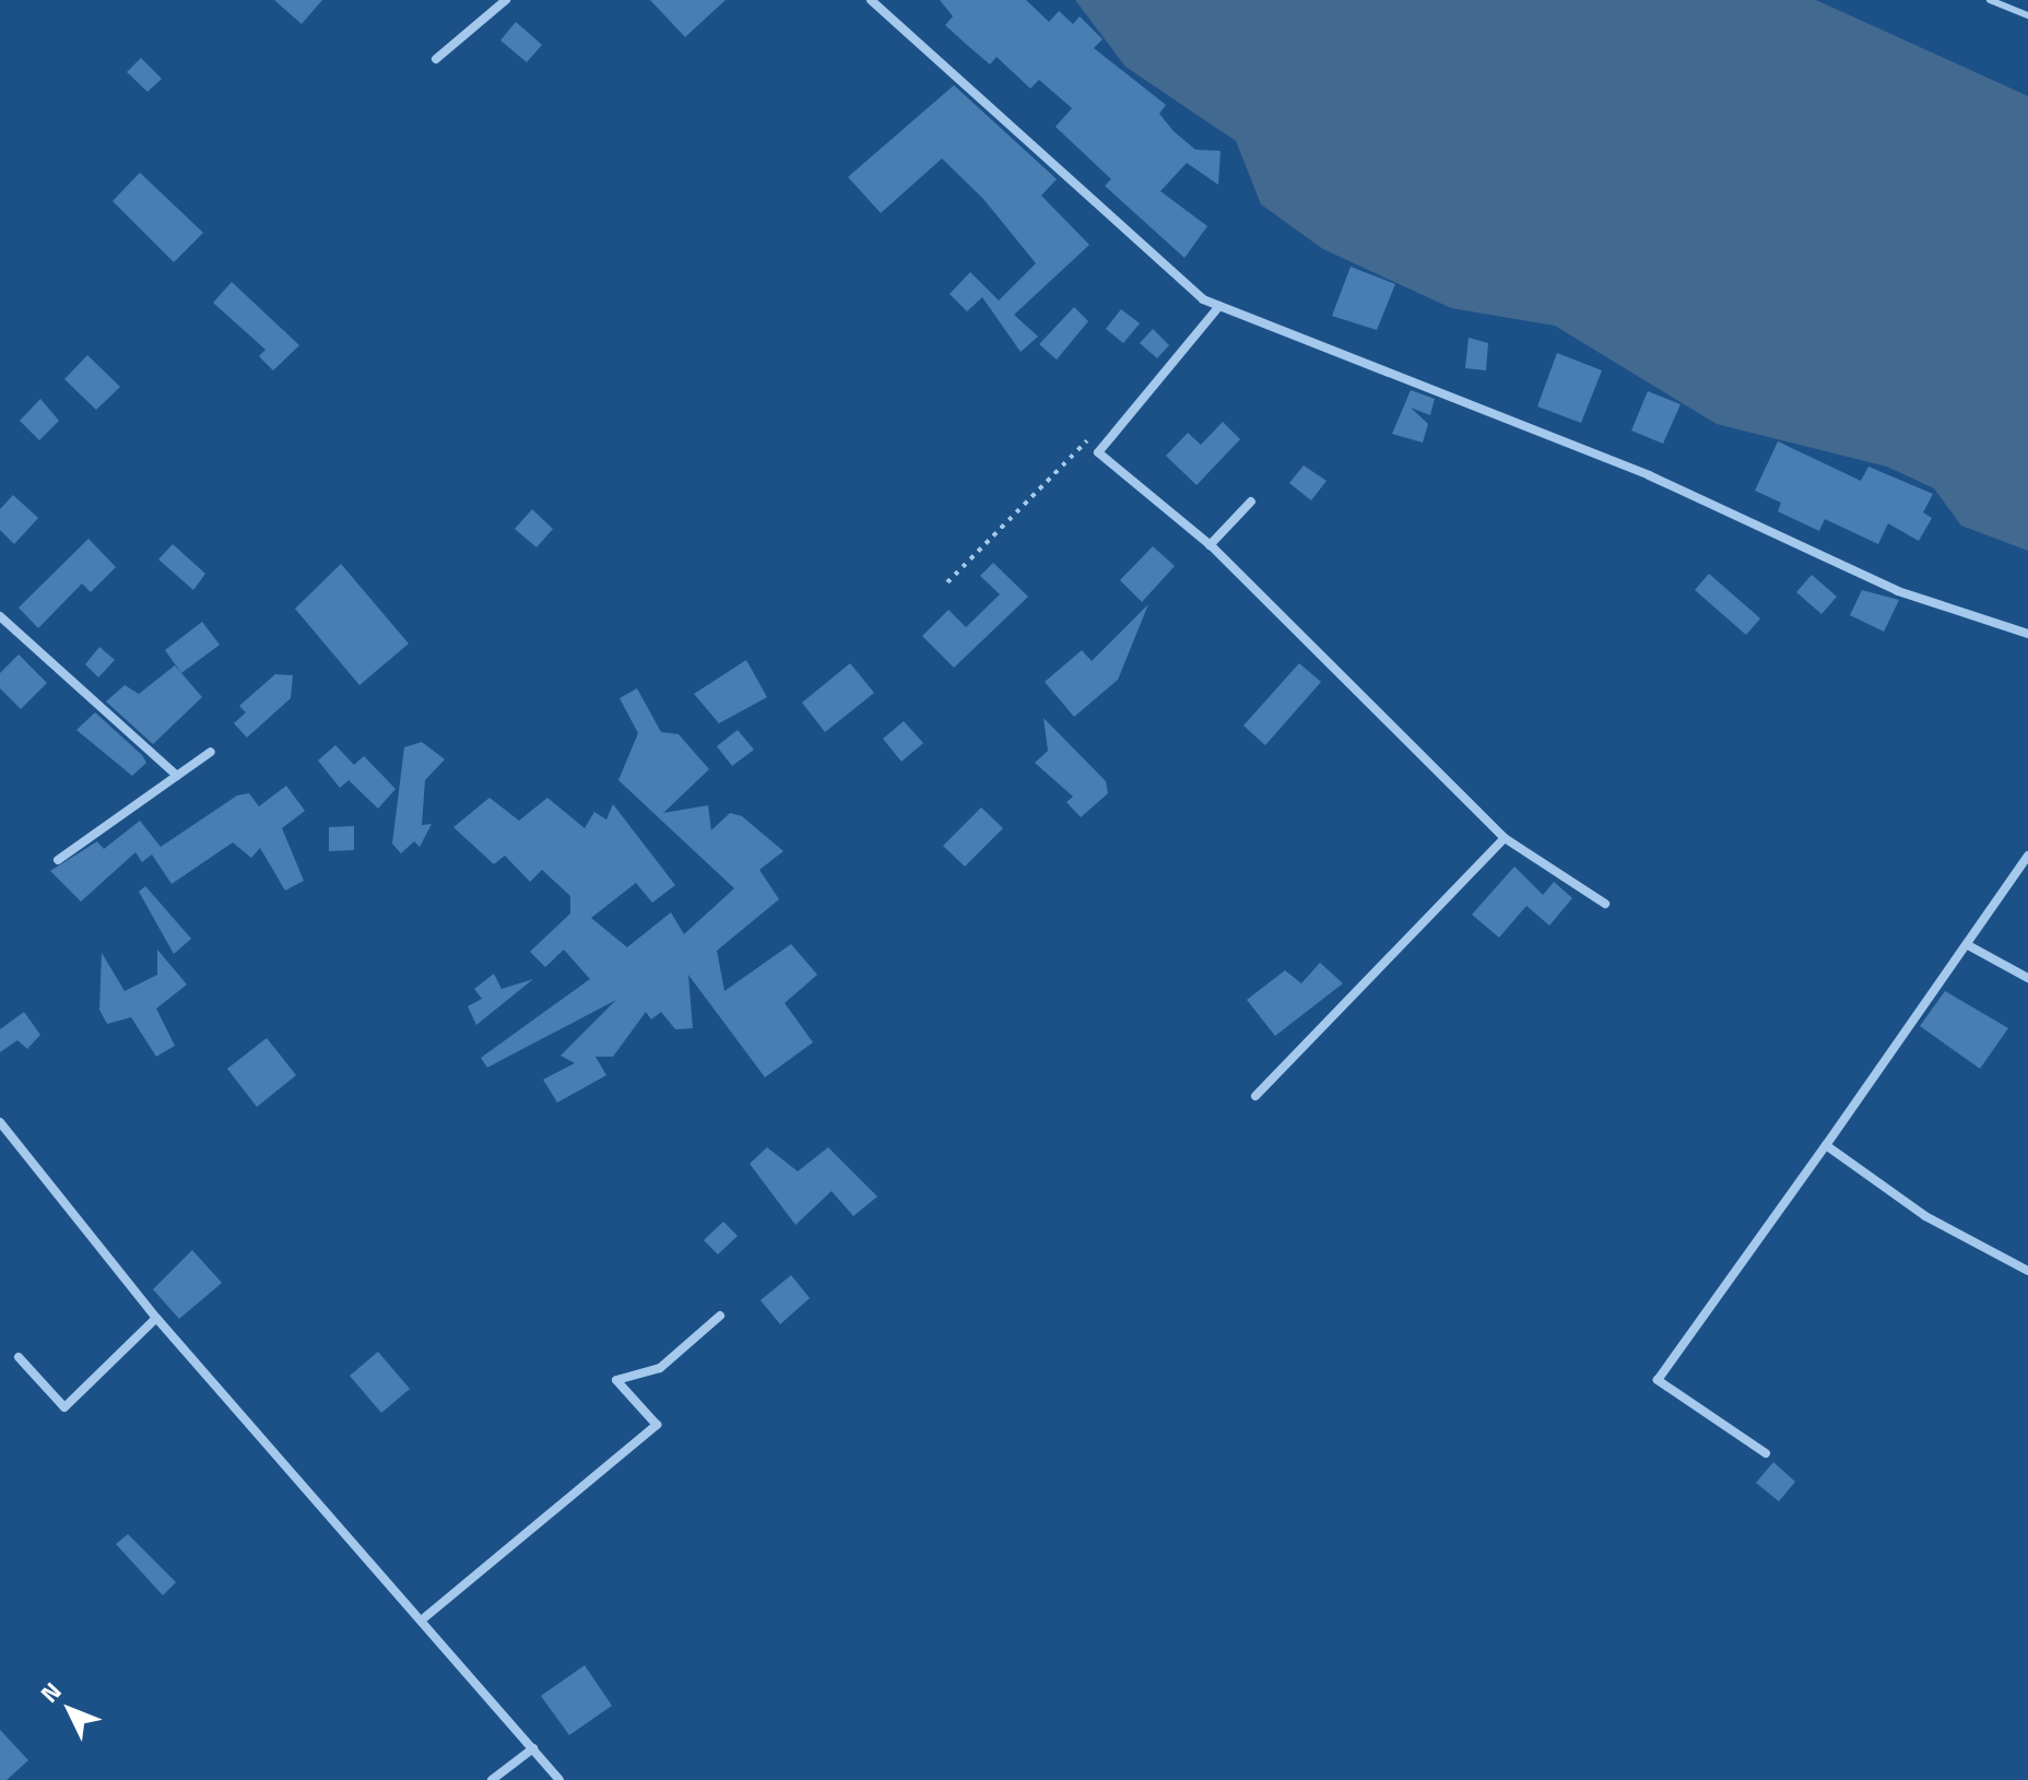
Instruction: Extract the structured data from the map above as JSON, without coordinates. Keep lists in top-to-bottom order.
{
  "north": "top left"
}
